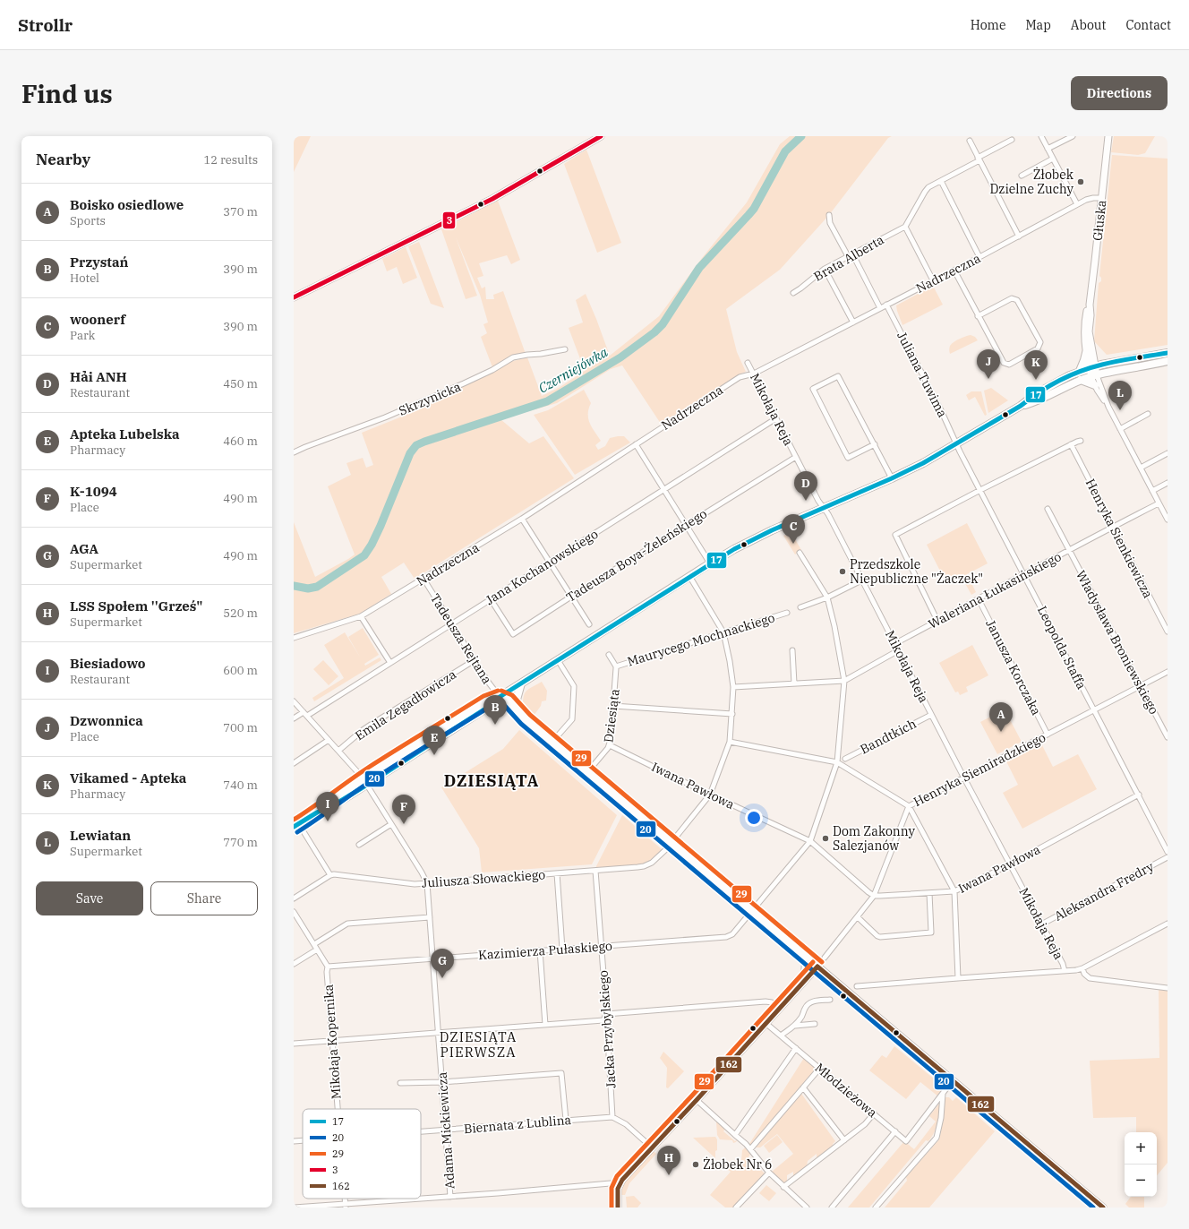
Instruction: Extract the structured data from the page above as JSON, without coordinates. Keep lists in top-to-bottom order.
{
  "streets": {
    "street": [
      "Głuska",
      "Brata Alberta",
      "Nadrzeczna",
      "Juliana Tuwima",
      "Skrzynicka",
      "Mikołaja Reja",
      "Henryka Sienkiewicza",
      "Tadeusza Boya-Żeleńskiego",
      "Jana Kochanowskiego",
      "Waleriana Łukasińskiego",
      "Tadeusza Rejtana",
      "Maurycego Mochnackiego",
      "Władysława Broniewskiego",
      "Leopolda Staffa",
      "Janusza Korczaka",
      "Emila Zegadłowicza",
      "Dziesiąta",
      "Bandtkich",
      "Henryka Siemiradzkiego",
      "Iwana Pawłowa",
      "Juliusza Słowackiego",
      "Aleksandra Fredry",
      "Kazimierza Pułaskiego",
      "Jacka Przybylskiego",
      "Mikołaja Kopernika",
      "Młodzieżowa",
      "Biernata z Lublina",
      "Adama Mickiewicza"
    ]
  },
  "crossings": [
    ["Głuska", "Nadrzeczna"],
    ["Nadrzeczna", "Juliana Tuwima"],
    ["Nadrzeczna", "Mikołaja Reja"],
    ["Nadrzeczna", "Tadeusza Rejtana"],
    ["Juliana Tuwima", "Leopolda Staffa"],
    ["Mikołaja Reja", "Tadeusza Boya-Żeleńskiego"],
    ["Mikołaja Reja", "Jana Kochanowskiego"],
    ["Mikołaja Reja", "Waleriana Łukasińskiego"],
    ["Mikołaja Reja", "Bandtkich"],
    ["Mikołaja Reja", "Henryka Siemiradzkiego"],
    ["Mikołaja Reja", "Iwana Pawłowa"],
    ["Mikołaja Reja", "Aleksandra Fredry"],
    ["Henryka Sienkiewicza", "Waleriana Łukasińskiego"],
    ["Tadeusza Boya-Żeleńskiego", "Jana Kochanowskiego"],
    ["Jana Kochanowskiego", "Tadeusza Rejtana"],
    ["Jana Kochanowskiego", "Adama Mickiewicza"],
    ["Waleriana Łukasińskiego", "Władysława Broniewskiego"],
    ["Waleriana Łukasińskiego", "Leopolda Staffa"],
    ["Waleriana Łukasińskiego", "Janusza Korczaka"],
    ["Waleriana Łukasińskiego", "Juliusza Słowackiego"],
    ["Tadeusza Rejtana", "Emila Zegadłowicza"],
    ["Maurycego Mochnackiego", "Dziesiąta"],
    ["Maurycego Mochnackiego", "Juliusza Słowackiego"],
    ["Władysława Broniewskiego", "Henryka Siemiradzkiego"],
    ["Leopolda Staffa", "Henryka Siemiradzkiego"],
    ["Leopolda Staffa", "Iwana Pawłowa"],
    ["Janusza Korczaka", "Henryka Siemiradzkiego"],
    ["Emila Zegadłowicza", "Adama Mickiewicza"],
    ["Dziesiąta", "Iwana Pawłowa"],
    ["Henryka Siemiradzkiego", "Iwana Pawłowa"],
    ["Iwana Pawłowa", "Juliusza Słowackiego"],
    ["Iwana Pawłowa", "Kazimierza Pułaskiego"],
    ["Juliusza Słowackiego", "Jacka Przybylskiego"],
    ["Juliusza Słowackiego", "Adama Mickiewicza"],
    ["Kazimierza Pułaskiego", "Jacka Przybylskiego"],
    ["Kazimierza Pułaskiego", "Mikołaja Kopernika"],
    ["Kazimierza Pułaskiego", "Adama Mickiewicza"],
    ["Jacka Przybylskiego", "Biernata z Lublina"],
    ["Biernata z Lublina", "Adama Mickiewicza"]
  ],
  "districts": ["DZIESIĄTA", "DZIESIĄTA PIERWSZA"],
  "water": ["Czerniejówka"],
  "places": [
    "Żłobek Dzielne Zuchy",
    "Przedszkole Niepubliczne \"Żaczek\"",
    "Dom Zakonny Salezjanów",
    "Żłobek Nr 6"
  ],
  "lines": [
    "transit line 3",
    "transit line 17",
    "transit line 29",
    "transit line 20",
    "transit line 162"
  ],
  "legend": [
    "17",
    "20",
    "29",
    "3",
    "162"
  ],
  "page": {
    "header": "Strollr",
    "nav": [
      "Home",
      "Map",
      "About",
      "Contact"
    ],
    "buttons": [
      "Directions",
      ["Save", "Share"]
    ],
    "title": "Find us",
    "heading": ["Nearby", "12 results"],
    "list": [
      {
        "mark": "A",
        "name": "Boisko osiedlowe",
        "note": "Sports",
        "value": "370 m"
      },
      {
        "mark": "B",
        "name": "Przystań",
        "note": "Hotel",
        "value": "390 m"
      },
      {
        "mark": "C",
        "name": "woonerf",
        "note": "Park",
        "value": "390 m"
      },
      {
        "mark": "D",
        "name": "Hải ANH",
        "note": "Restaurant",
        "value": "450 m"
      },
      {
        "mark": "E",
        "name": "Apteka Lubelska",
        "note": "Pharmacy",
        "value": "460 m"
      },
      {
        "mark": "F",
        "name": "K-1094",
        "note": "Place",
        "value": "490 m"
      },
      {
        "mark": "G",
        "name": "AGA",
        "note": "Supermarket",
        "value": "490 m"
      },
      {
        "mark": "H",
        "name": "LSS Społem ''Grześ\"",
        "note": "Supermarket",
        "value": "520 m"
      },
      {
        "mark": "I",
        "name": "Biesiadowo",
        "note": "Restaurant",
        "value": "600 m"
      },
      {
        "mark": "J",
        "name": "Dzwonnica",
        "note": "Place",
        "value": "700 m"
      },
      {
        "mark": "K",
        "name": "Vikamed - Apteka",
        "note": "Pharmacy",
        "value": "740 m"
      },
      {
        "mark": "L",
        "name": "Lewiatan",
        "note": "Supermarket",
        "value": "770 m"
      }
    ],
    "pins": [
      "J",
      "K",
      "L",
      "D",
      "C",
      "B",
      "A",
      "E",
      "I",
      "F",
      "G",
      "H"
    ],
    "map_buttons": ["+", "−"]
  }
}
